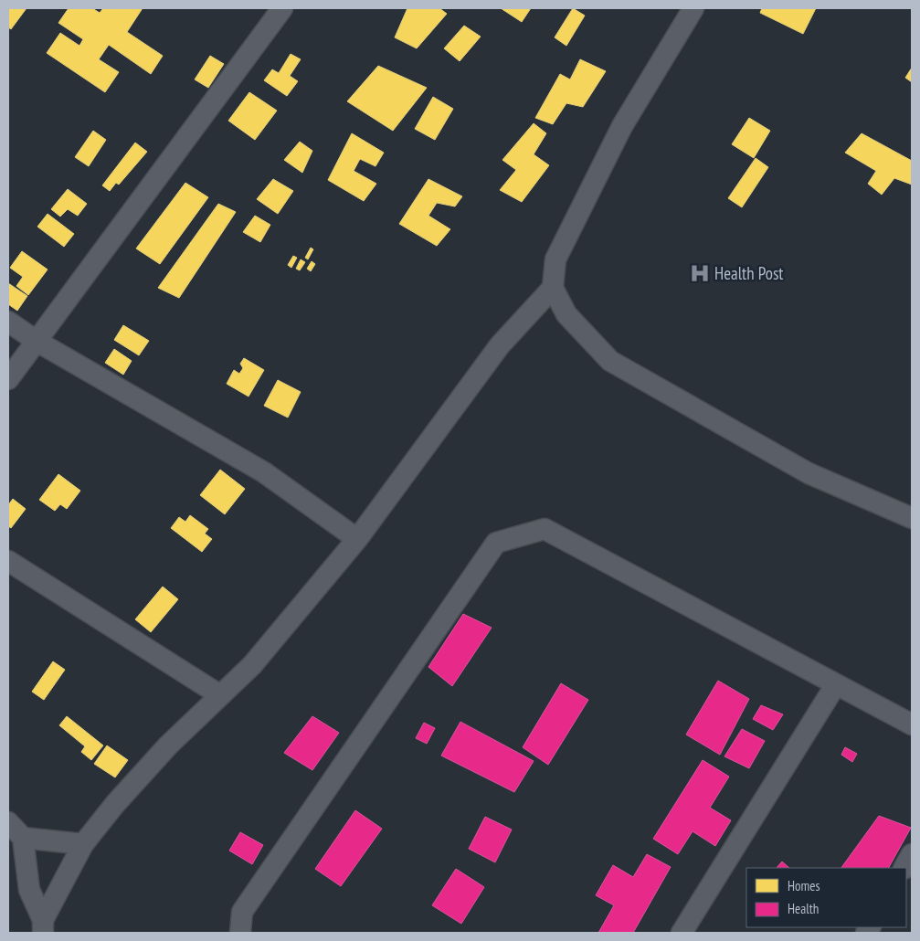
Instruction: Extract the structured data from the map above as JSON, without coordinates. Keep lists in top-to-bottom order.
{
  "places": {
    "hospital": ["Health Post"]
  },
  "legend": ["Homes", "Health"]
}
